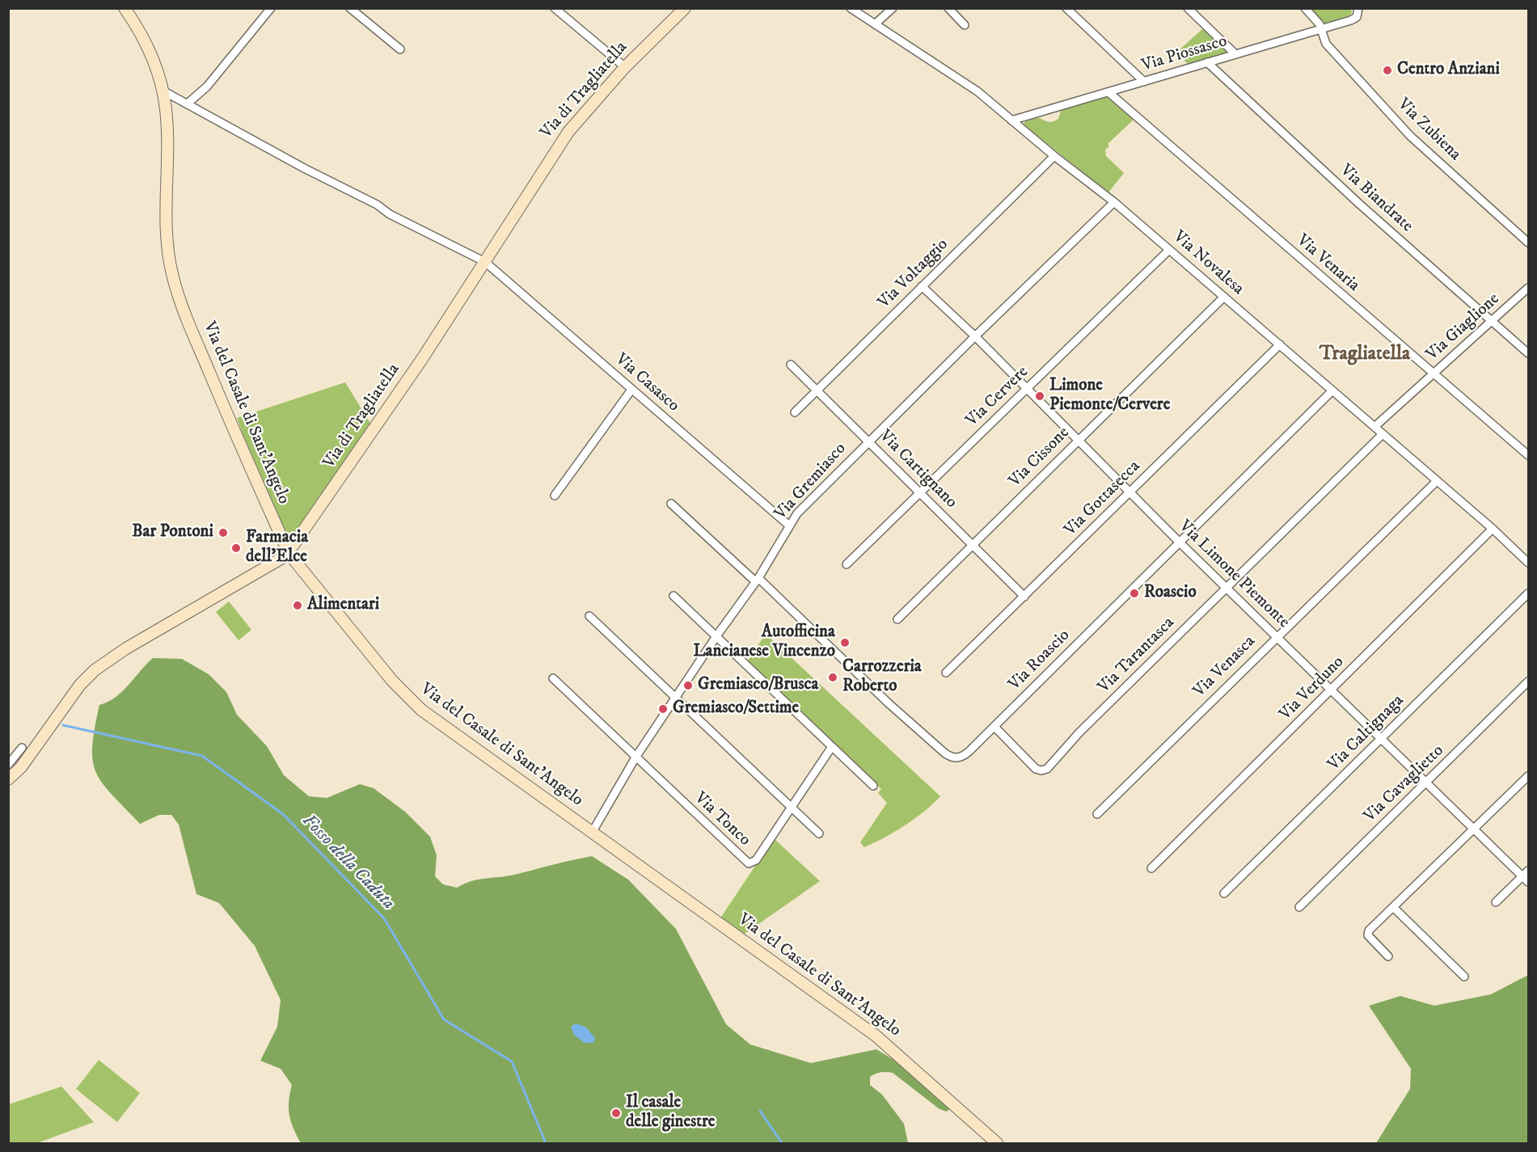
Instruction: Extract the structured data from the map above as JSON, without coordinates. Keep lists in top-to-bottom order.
{
  "streets": {
    "main road": ["Via di Tragliatella", "Via del Casale di Sant'Angelo"],
    "street": [
      "Via Piossasco",
      "Via Zubiena",
      "Via Biandrate",
      "Via Novalesa",
      "Via Venaria",
      "Via Voltaggio",
      "Via Giaglione",
      "Via Casasco",
      "Via Cervere",
      "Via Cissone",
      "Via Cartignano",
      "Via Gremiasco",
      "Via Gottasecca",
      "Via Limone Piemonte",
      "Via Tarantasca",
      "Via Roascio",
      "Via Venasca",
      "Via Verduno",
      "Via Caltignaga",
      "Via Cavaglietto",
      "Via Tonco"
    ]
  },
  "crossings": [
    ["Via Piossasco", "Via Zubiena"],
    ["Via Piossasco", "Via Biandrate"],
    ["Via Piossasco", "Via Novalesa"],
    ["Via Piossasco", "Via Venaria"],
    ["Via di Tragliatella", "Via Casasco"],
    ["Via di Tragliatella", "Via del Casale di Sant'Angelo"],
    ["Via Biandrate", "Via Giaglione"],
    ["Via Novalesa", "Via Voltaggio"],
    ["Via Novalesa", "Via Giaglione"],
    ["Via Novalesa", "Via Cervere"],
    ["Via Novalesa", "Via Cissone"],
    ["Via Novalesa", "Via Gremiasco"],
    ["Via Novalesa", "Via Gottasecca"],
    ["Via Novalesa", "Via Tarantasca"],
    ["Via Novalesa", "Via Roascio"],
    ["Via Novalesa", "Via Venasca"],
    ["Via Novalesa", "Via Verduno"],
    ["Via Venaria", "Via Giaglione"],
    ["Via Voltaggio", "Via Cartignano"],
    ["Via Voltaggio", "Via Limone Piemonte"],
    ["Via Casasco", "Via del Casale di Sant'Angelo"],
    ["Via Casasco", "Via Gremiasco"],
    ["Via Cervere", "Via Cartignano"],
    ["Via Cervere", "Via Limone Piemonte"],
    ["Via del Casale di Sant'Angelo", "Via Gremiasco"],
    ["Via Cissone", "Via Cartignano"],
    ["Via Cissone", "Via Limone Piemonte"],
    ["Via Cartignano", "Via Gremiasco"],
    ["Via Cartignano", "Via Gottasecca"],
    ["Via Gremiasco", "Via Limone Piemonte"],
    ["Via Gremiasco", "Via Roascio"],
    ["Via Gremiasco", "Via Tonco"],
    ["Via Gottasecca", "Via Limone Piemonte"],
    ["Via Limone Piemonte", "Via Tarantasca"],
    ["Via Limone Piemonte", "Via Roascio"],
    ["Via Limone Piemonte", "Via Venasca"],
    ["Via Limone Piemonte", "Via Verduno"],
    ["Via Limone Piemonte", "Via Caltignaga"],
    ["Via Limone Piemonte", "Via Cavaglietto"],
    ["Via Tarantasca", "Via Roascio"]
  ],
  "districts": ["Tragliatella"],
  "water": ["Fosso della Caduta"],
  "places": [
    "Centro Anziani",
    "Limone Piemonte/Cervere",
    "Bar Pontoni",
    "Farmacia dell'Elce",
    "Roascio",
    "Alimentari",
    "Autofficina Lancianese Vincenzo",
    "Carrozzeria Roberto",
    "Gremiasco/Brusca",
    "Gremiasco/Settime",
    "Il casale delle ginestre"
  ]
}
